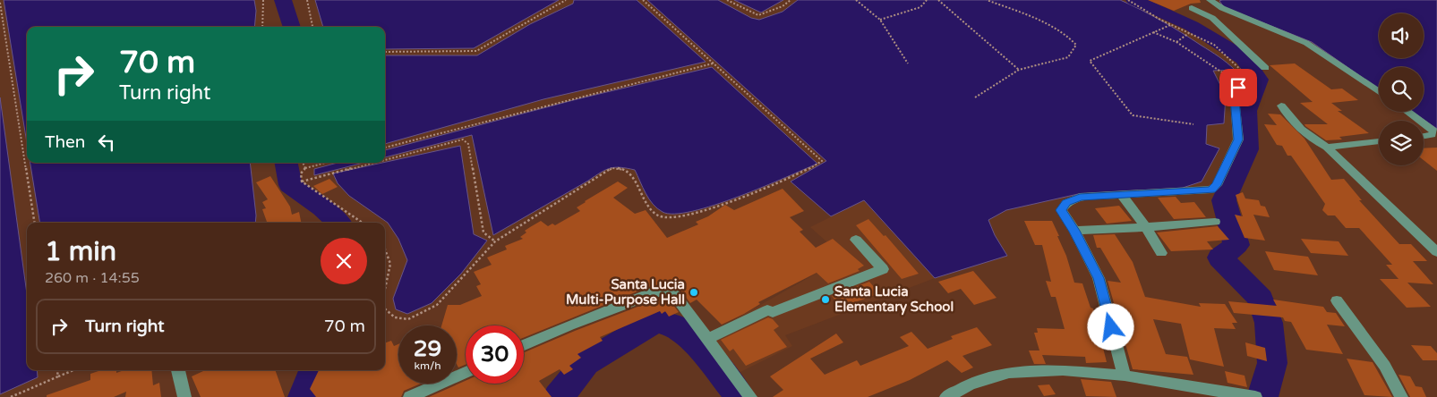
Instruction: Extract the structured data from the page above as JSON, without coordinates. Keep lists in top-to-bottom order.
{
  "places": ["Santa Lucia Multi-Purpose Hall", "Santa Lucia Elementary School"],
  "page": {
    "turn": ["70 m", "Turn right"],
    "then": "Then",
    "heading": ["1 min", "260 m · 14:55"],
    "list": [
      {
        "name": "Turn right",
        "value": "70 m"
      }
    ],
    "speed": "29 km/h",
    "limit": "30"
  }
}
